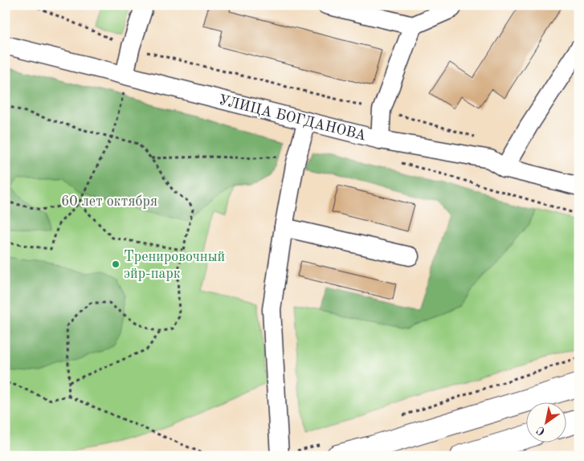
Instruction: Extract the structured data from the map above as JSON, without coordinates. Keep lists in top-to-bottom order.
{
  "streets": {
    "street": ["УЛИЦА БОГДАНОВА"]
  },
  "parks": ["60 лет октября"],
  "places": ["Тренировочный эйр-парк"],
  "north": "bottom left"
}
